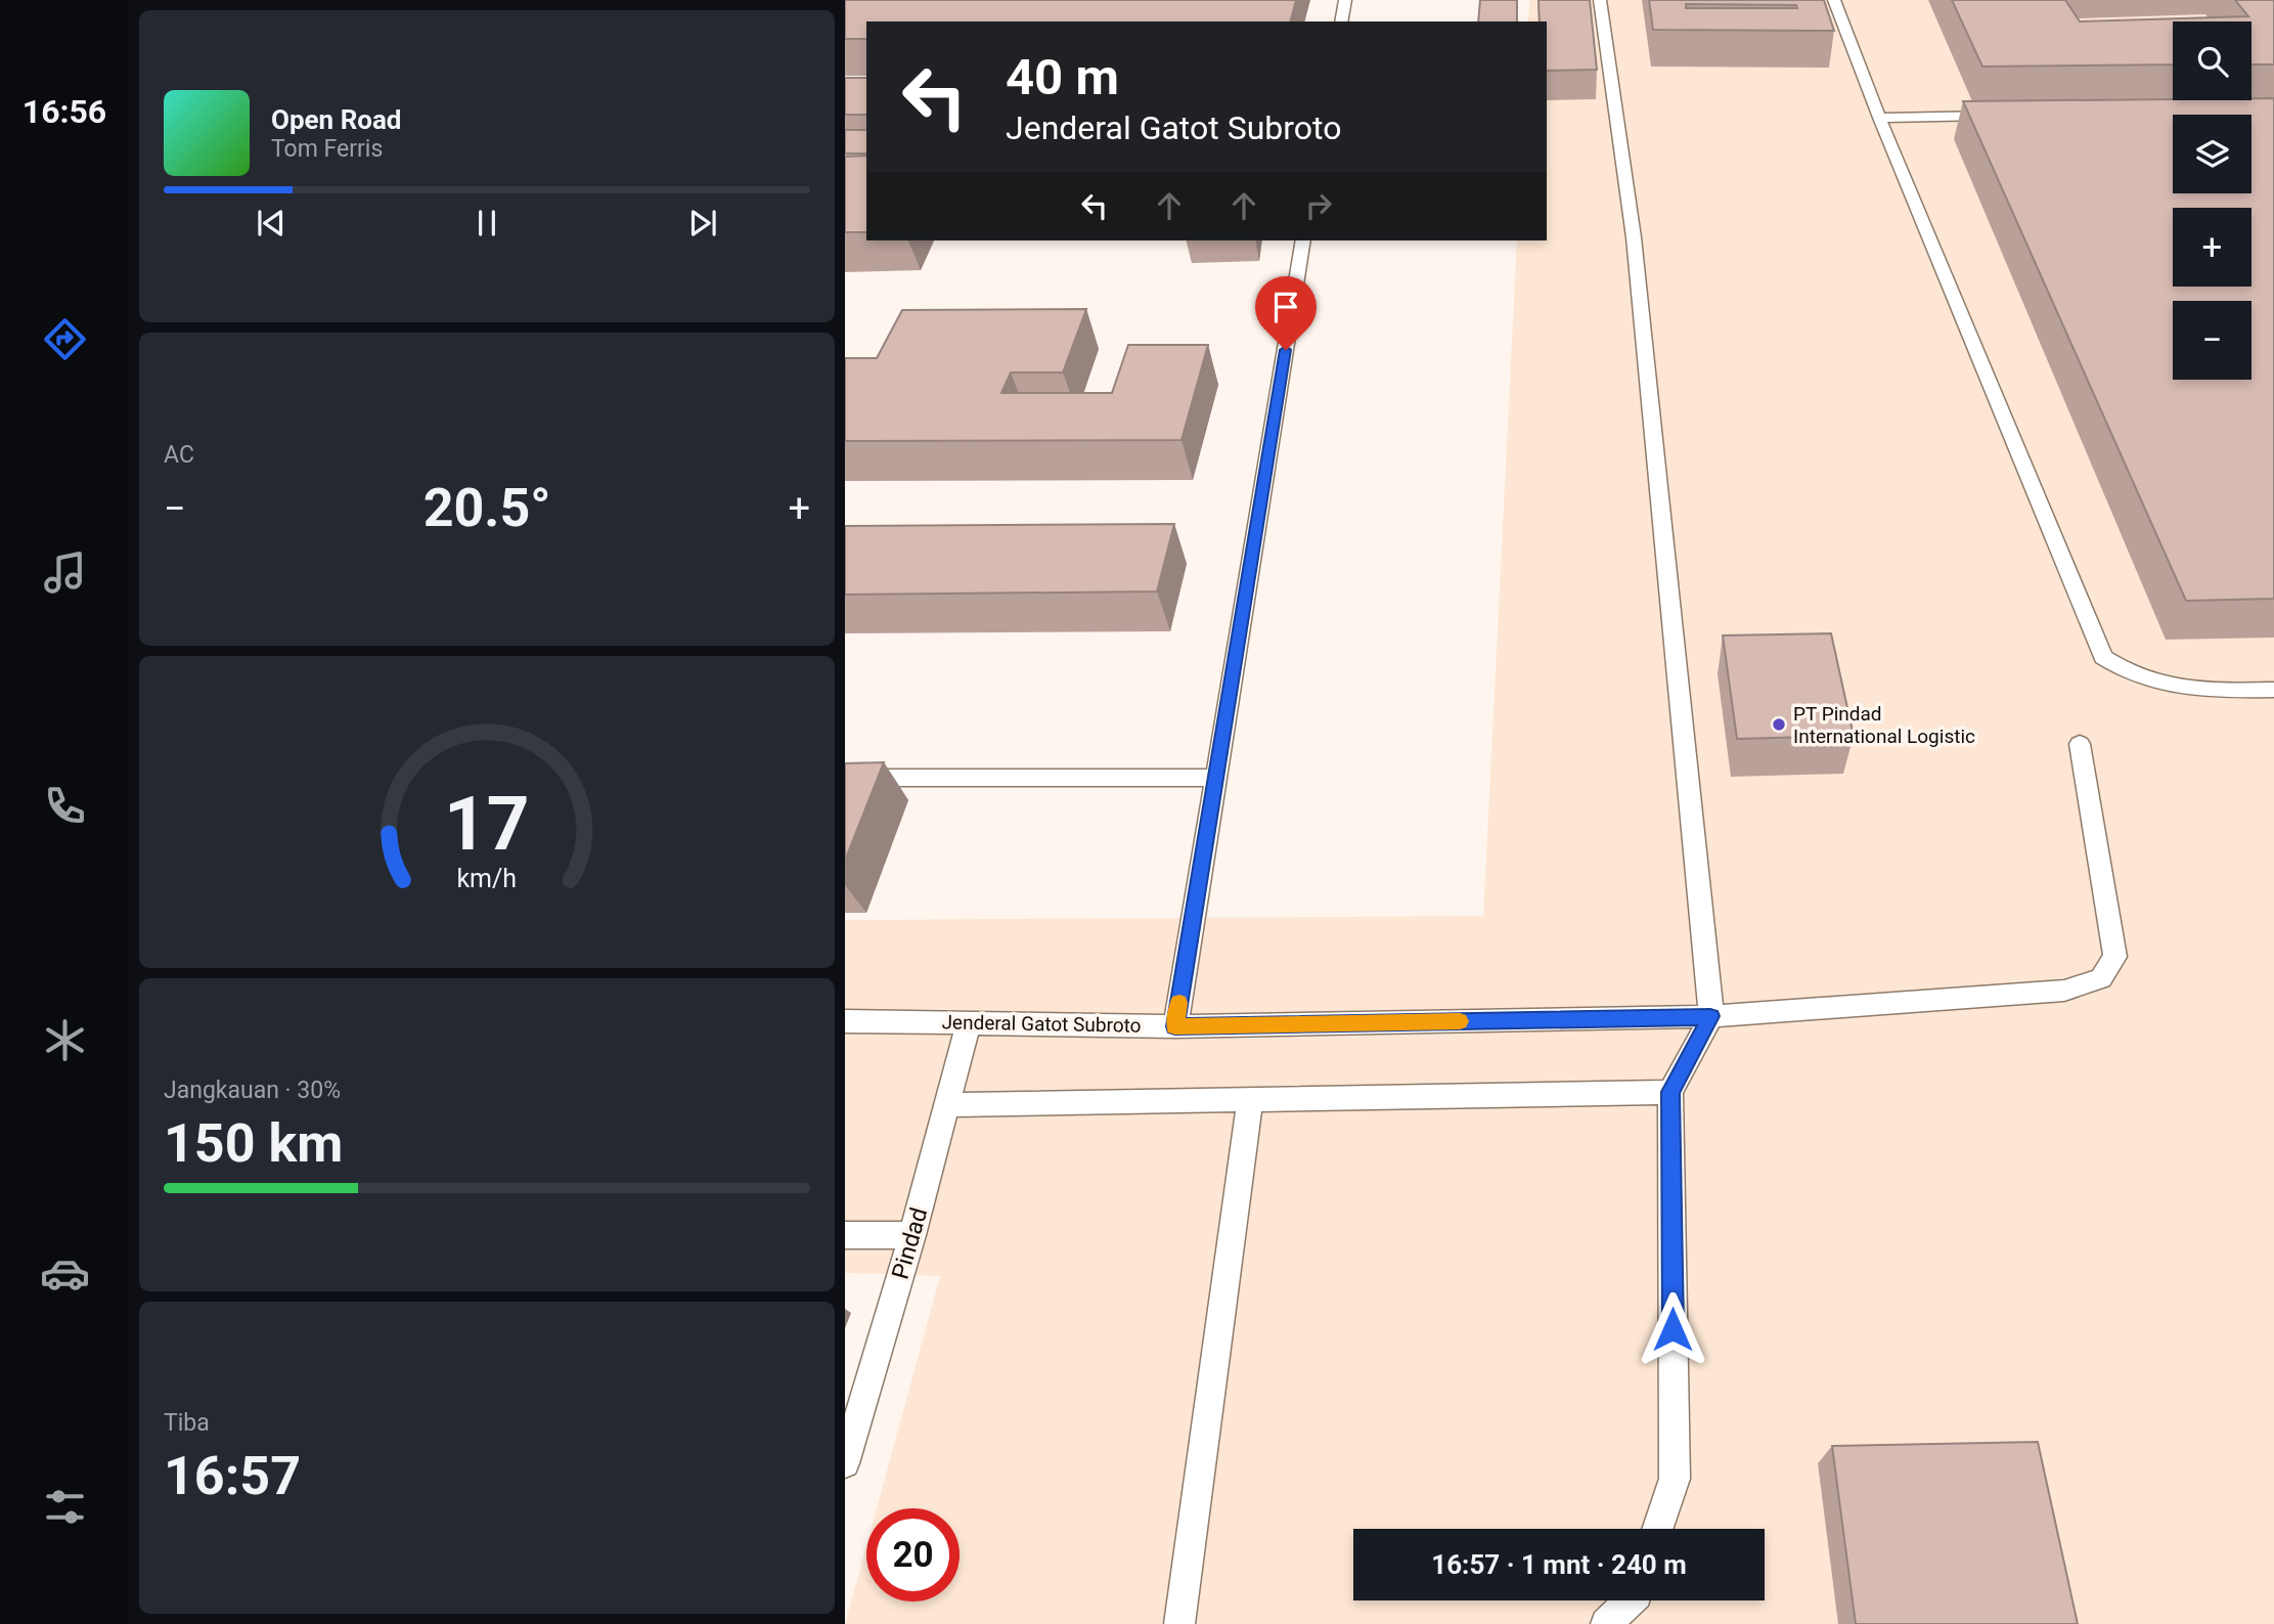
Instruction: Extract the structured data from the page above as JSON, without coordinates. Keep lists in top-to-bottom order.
{
  "streets": {
    "lane": ["Jenderal Gatot Subroto", "Pindad"]
  },
  "crossings": [
    ["Jenderal Gatot Subroto", "Pindad"]
  ],
  "places": ["PT Pindad International Logistic"],
  "page": {
    "tabs": "16:56",
    "map_buttons": ["+", "−"],
    "turn": ["40 m", "Jenderal Gatot Subroto"],
    "song": ["Open Road", "Tom Ferris"],
    "tile": [
      "AC",
      ["Jangkauan · 30%", "150 km"],
      ["Tiba", "16:57"]
    ],
    "heat": ["−", "20.5°", "+"],
    "limit": "20",
    "trip": "16:57 · 1 mnt · 240 m",
    "gauge": ["17", "km/h"]
  }
}
